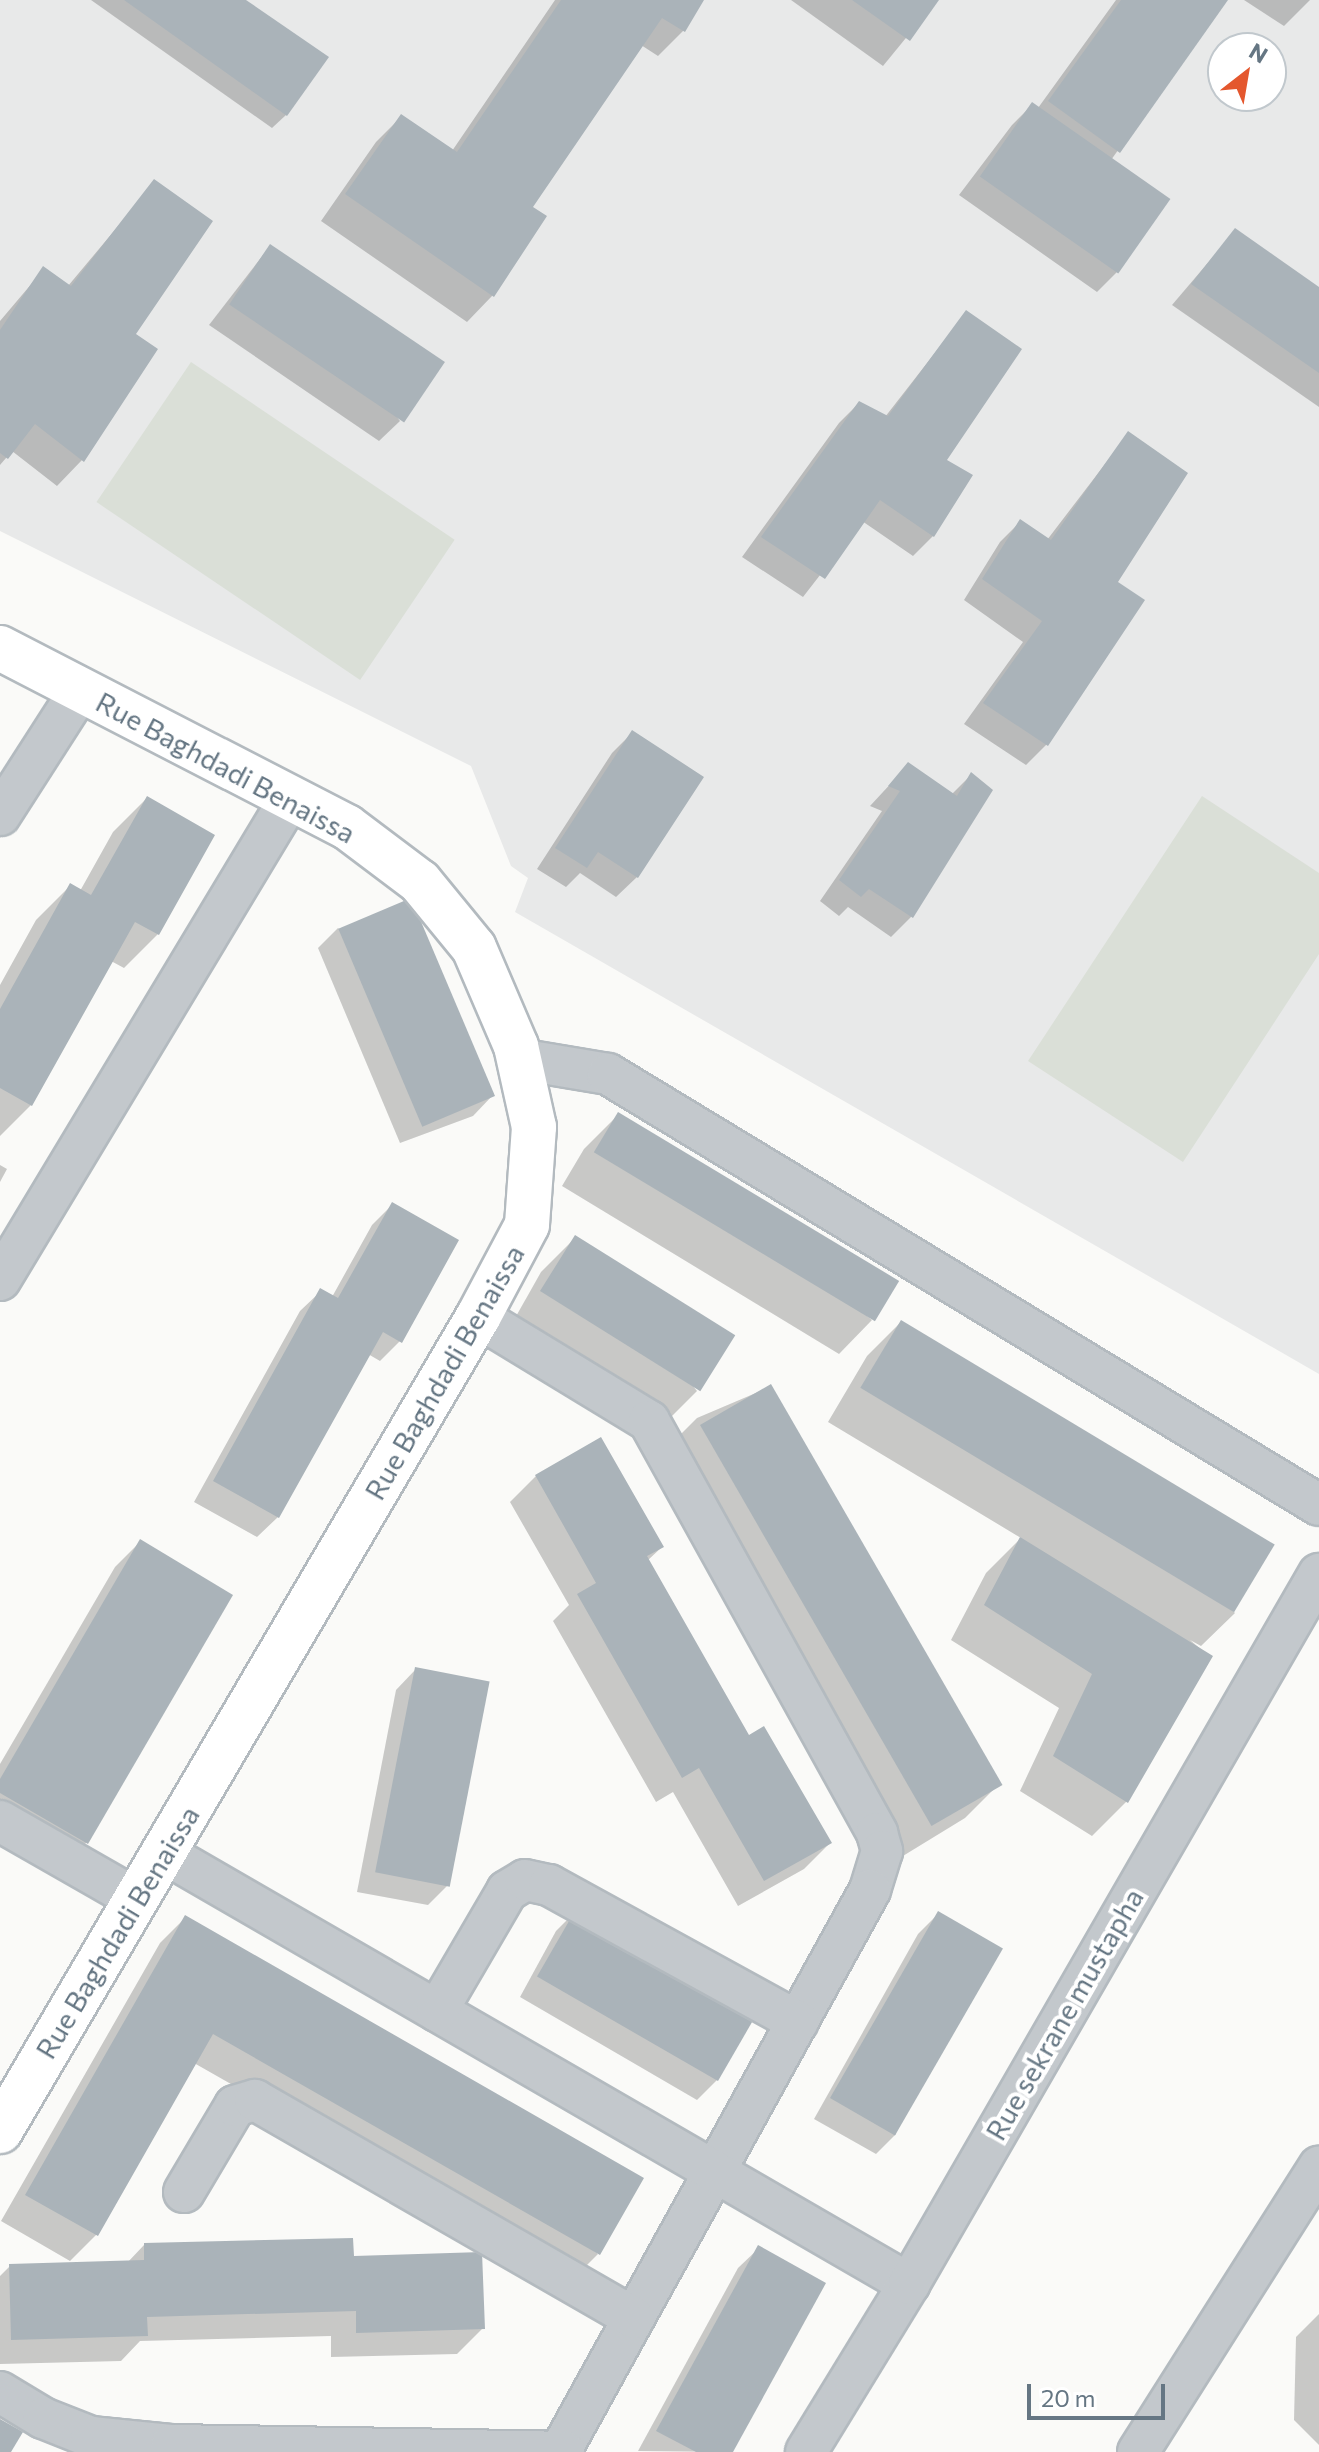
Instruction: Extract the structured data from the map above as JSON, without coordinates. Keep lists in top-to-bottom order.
{
  "streets": {
    "street": ["Rue Baghdadi Benaissa", "Rue sekrane mustapha"]
  },
  "scale_bar": "20 m",
  "north": "top right"
}
